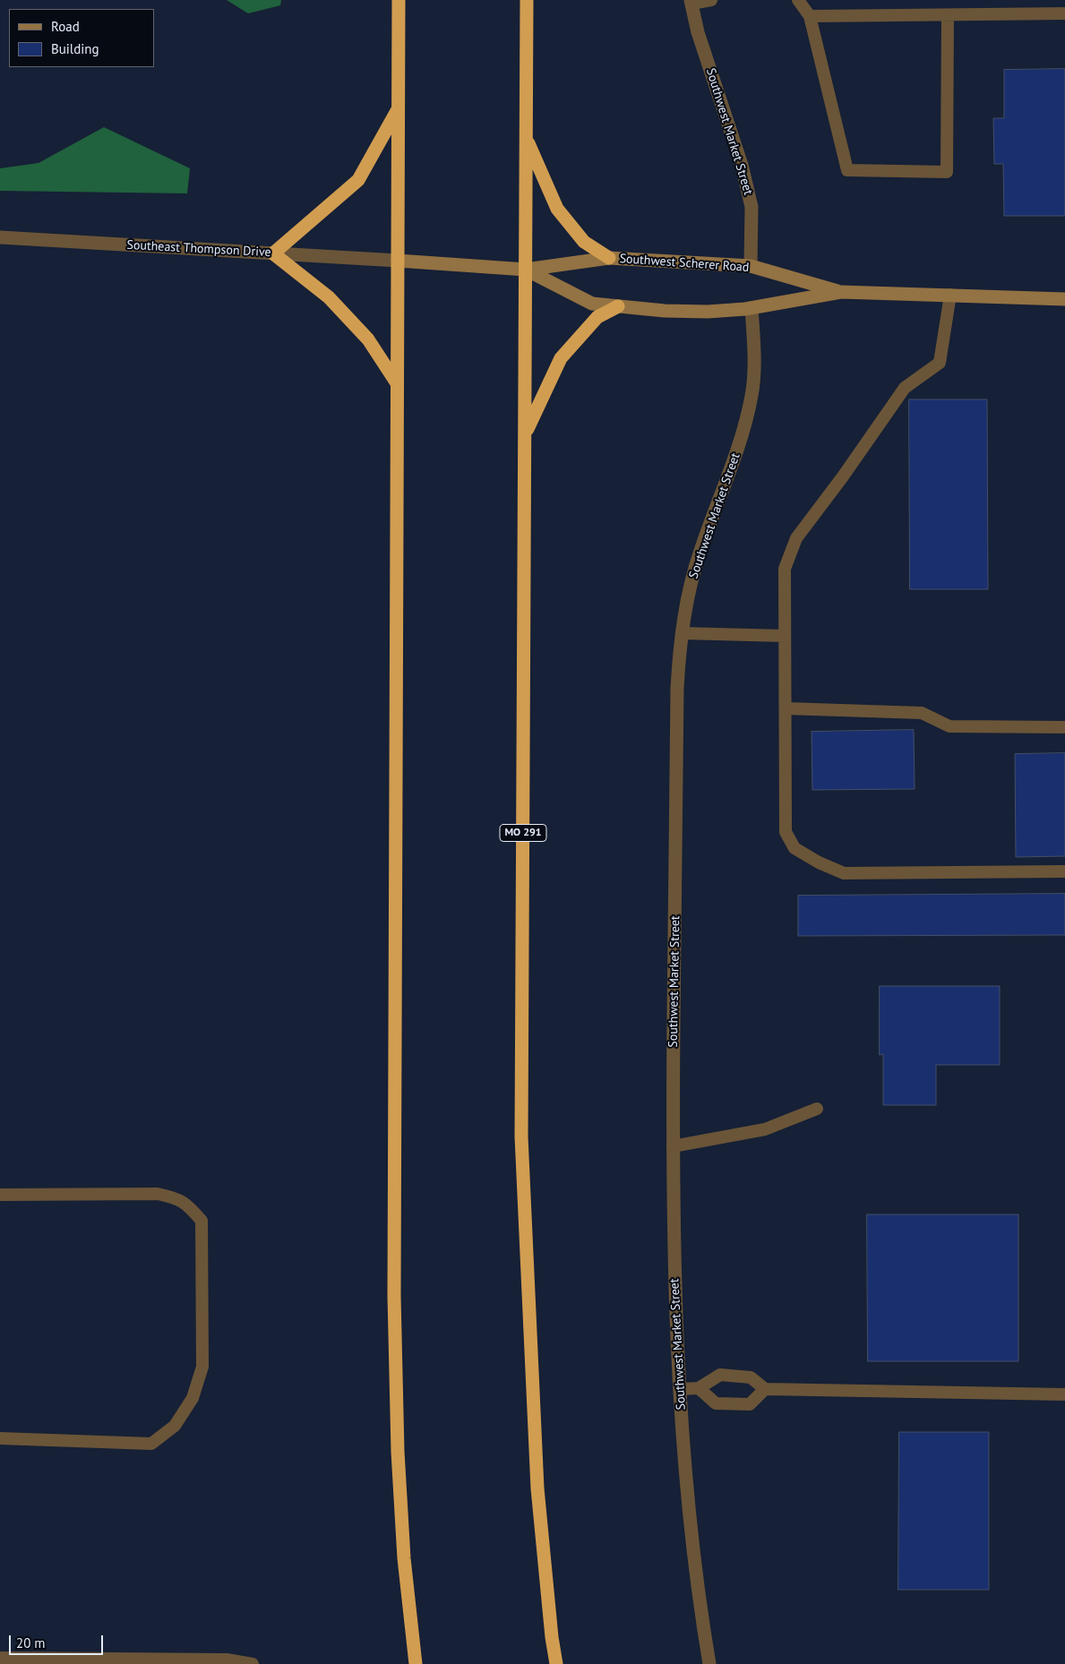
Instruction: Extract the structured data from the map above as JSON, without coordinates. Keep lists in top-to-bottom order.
{
  "streets": {
    "highway": ["MO 291"],
    "main road": ["Southwest Scherer Road"],
    "street": ["Southwest Market Street", "Southeast Thompson Drive"]
  },
  "crossings": [
    ["Southwest Market Street", "Southwest Scherer Road"],
    ["Southeast Thompson Drive", "Southwest Scherer Road"],
    ["Southwest Scherer Road", "MO 291"]
  ],
  "legend": ["Road", "Building"],
  "scale_bar": "20 m"
}
